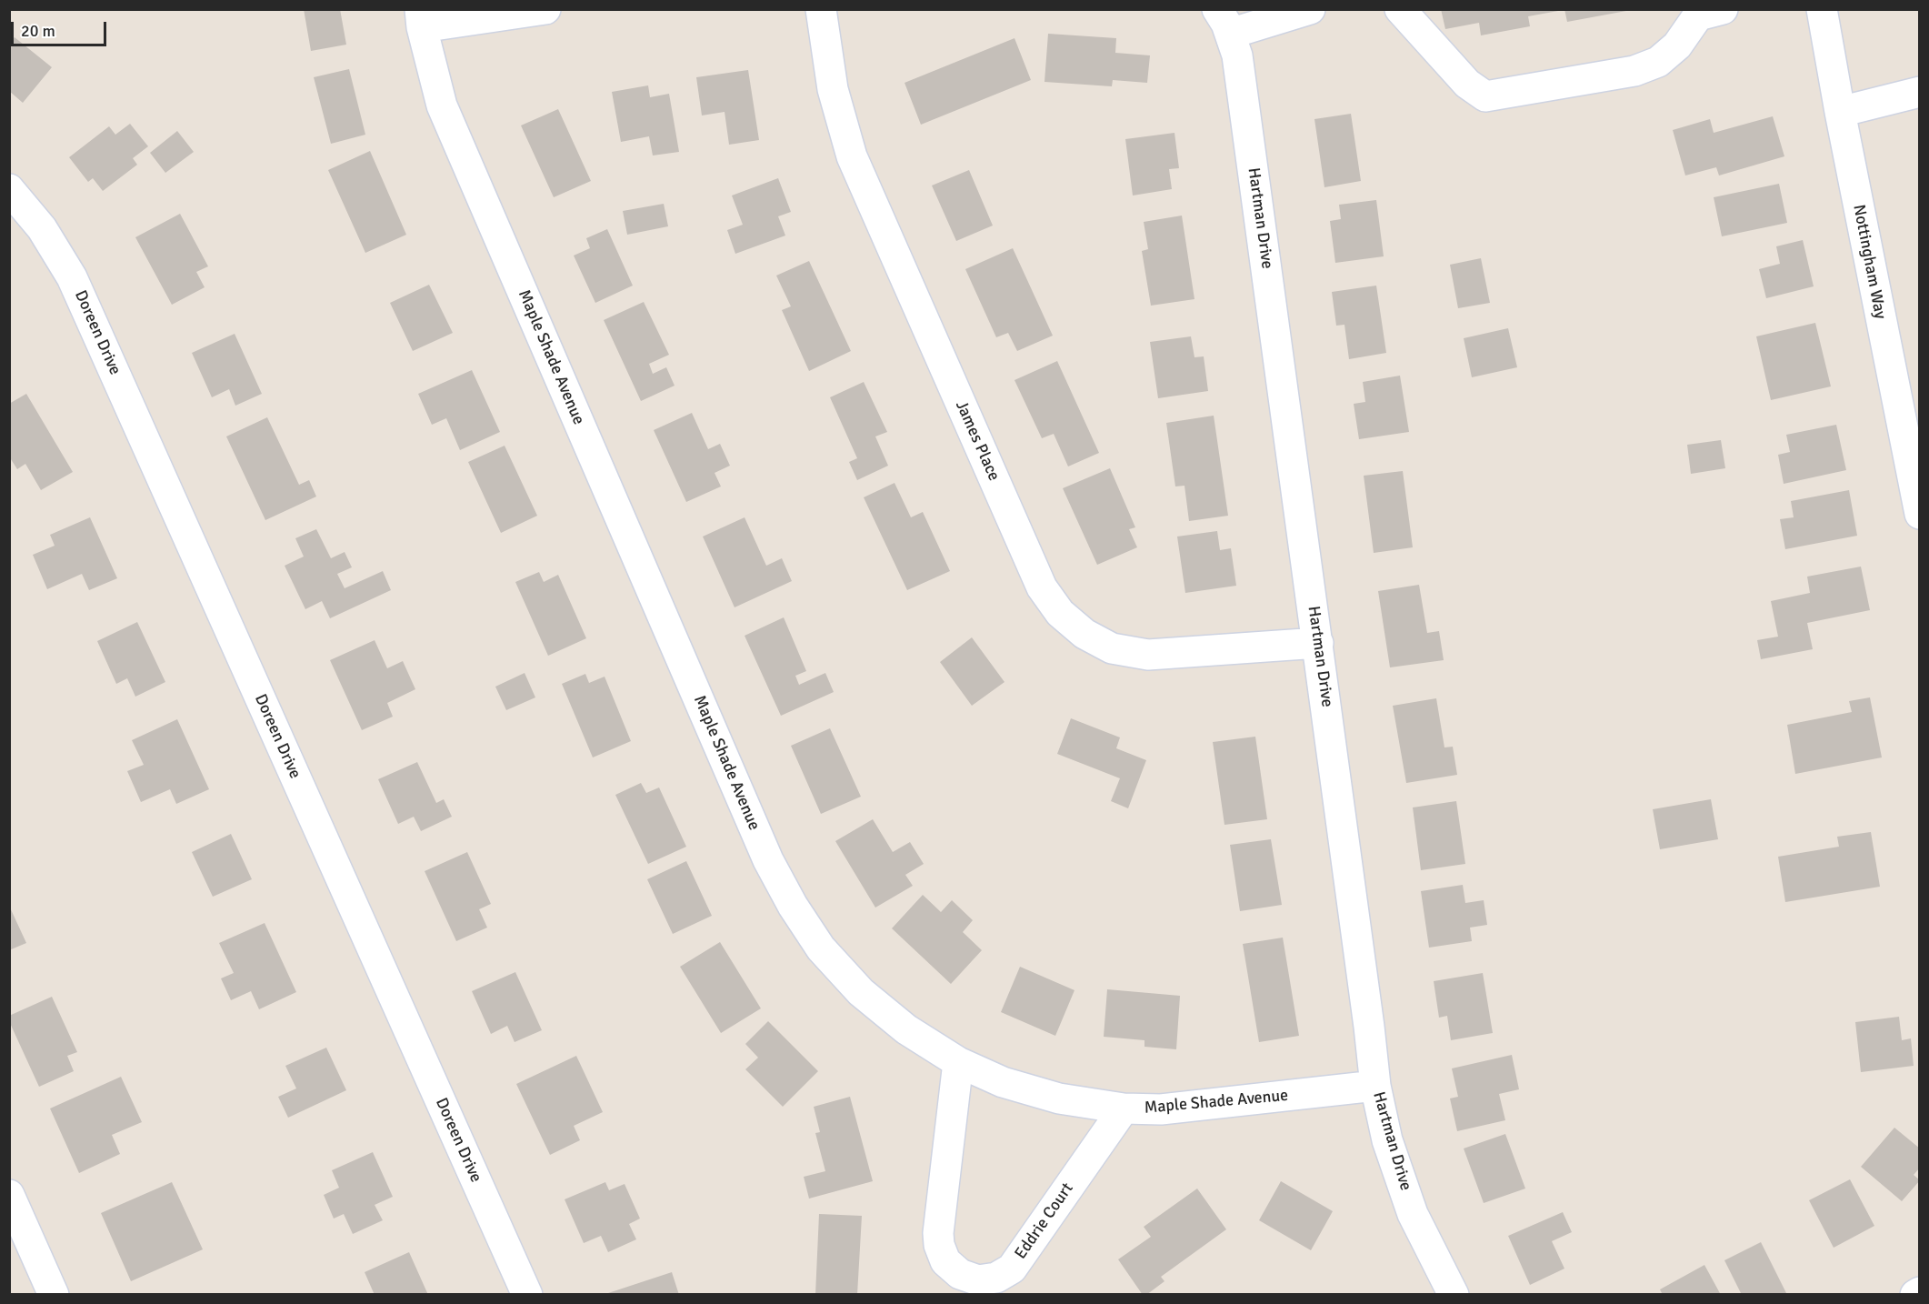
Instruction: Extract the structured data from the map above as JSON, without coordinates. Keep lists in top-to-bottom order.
{
  "streets": {
    "street": [
      "Hartman Drive",
      "Nottingham Way",
      "Doreen Drive",
      "Maple Shade Avenue",
      "James Place",
      "Eddrie Court"
    ]
  },
  "crossings": [
    ["Hartman Drive", "Maple Shade Avenue"],
    ["Hartman Drive", "James Place"],
    ["Maple Shade Avenue", "Eddrie Court"]
  ],
  "scale_bar": "20 m"
}
